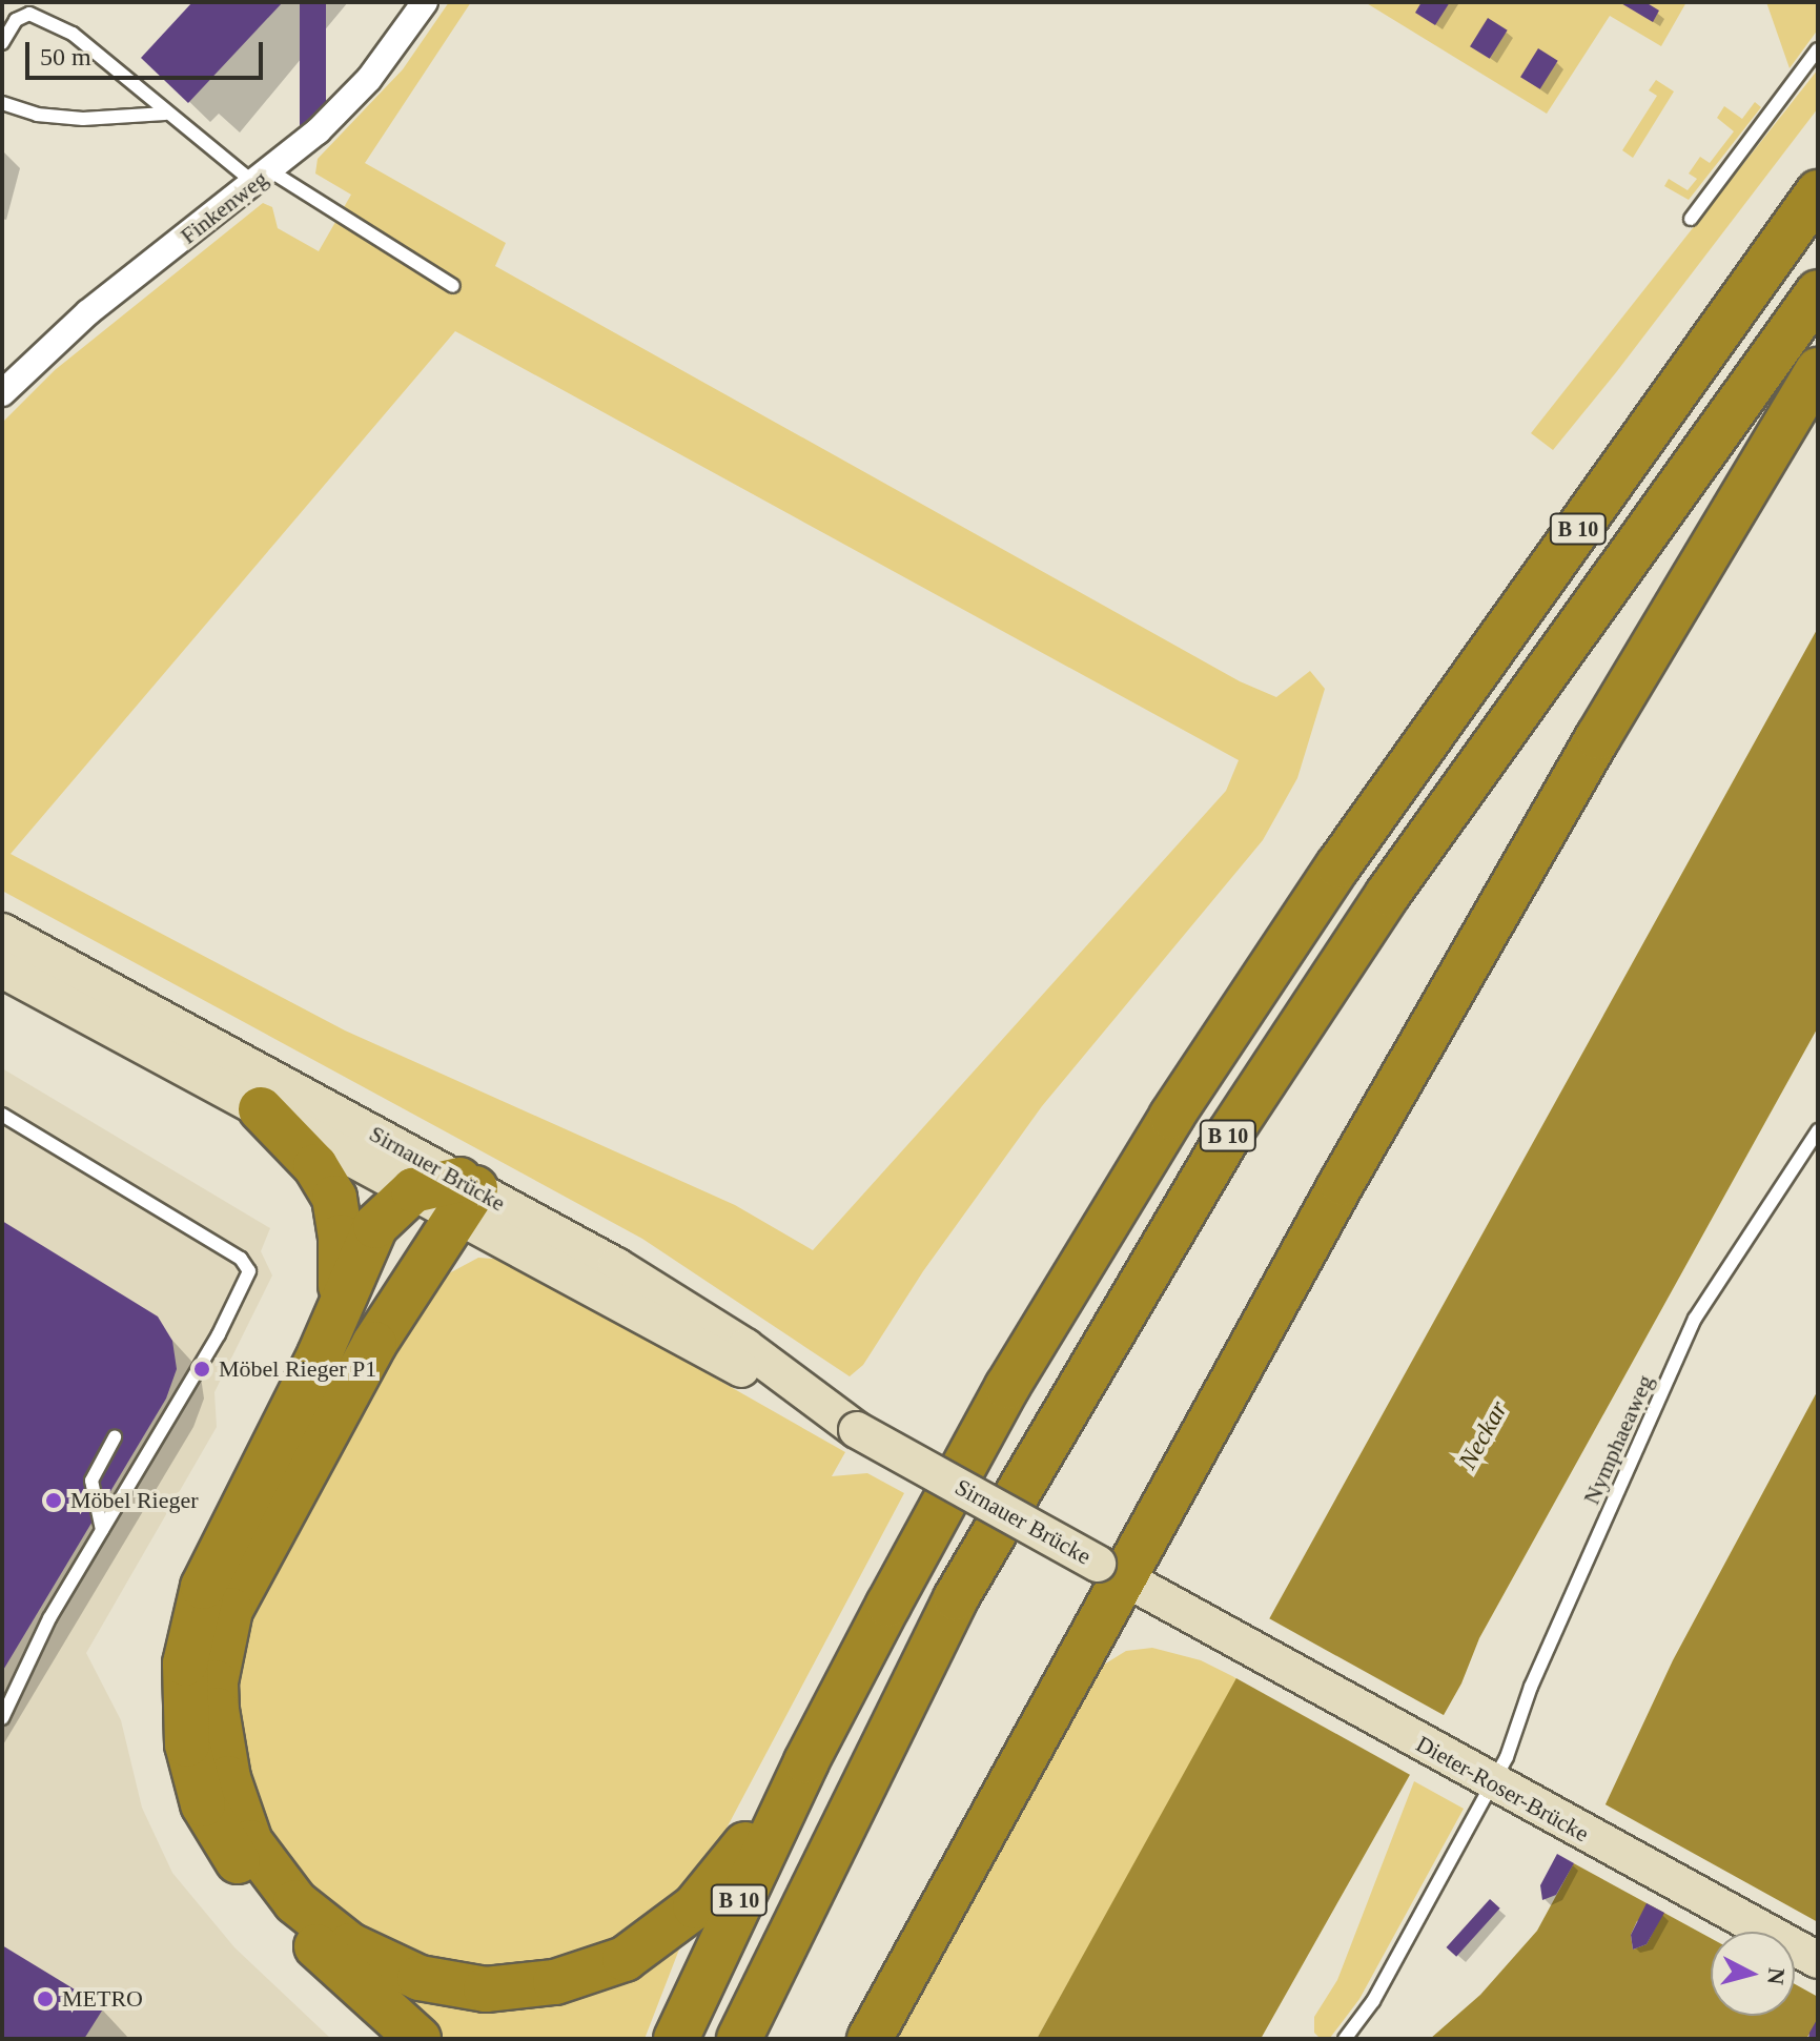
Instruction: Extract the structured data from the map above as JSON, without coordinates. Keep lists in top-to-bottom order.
{
  "streets": {
    "highway": ["B 10"],
    "main road": ["Sirnauer Brücke", "Dieter-Roser-Brücke"],
    "street": ["Finkenweg"],
    "lane": ["Nymphaeaweg"]
  },
  "crossings": [
    ["Sirnauer Brücke", "Dieter-Roser-Brücke"],
    ["Nymphaeaweg", "Dieter-Roser-Brücke"]
  ],
  "water": ["Neckar"],
  "places": ["Möbel Rieger P1", "Möbel Rieger", "METRO"],
  "scale_bar": "50 m",
  "north": "right"
}
